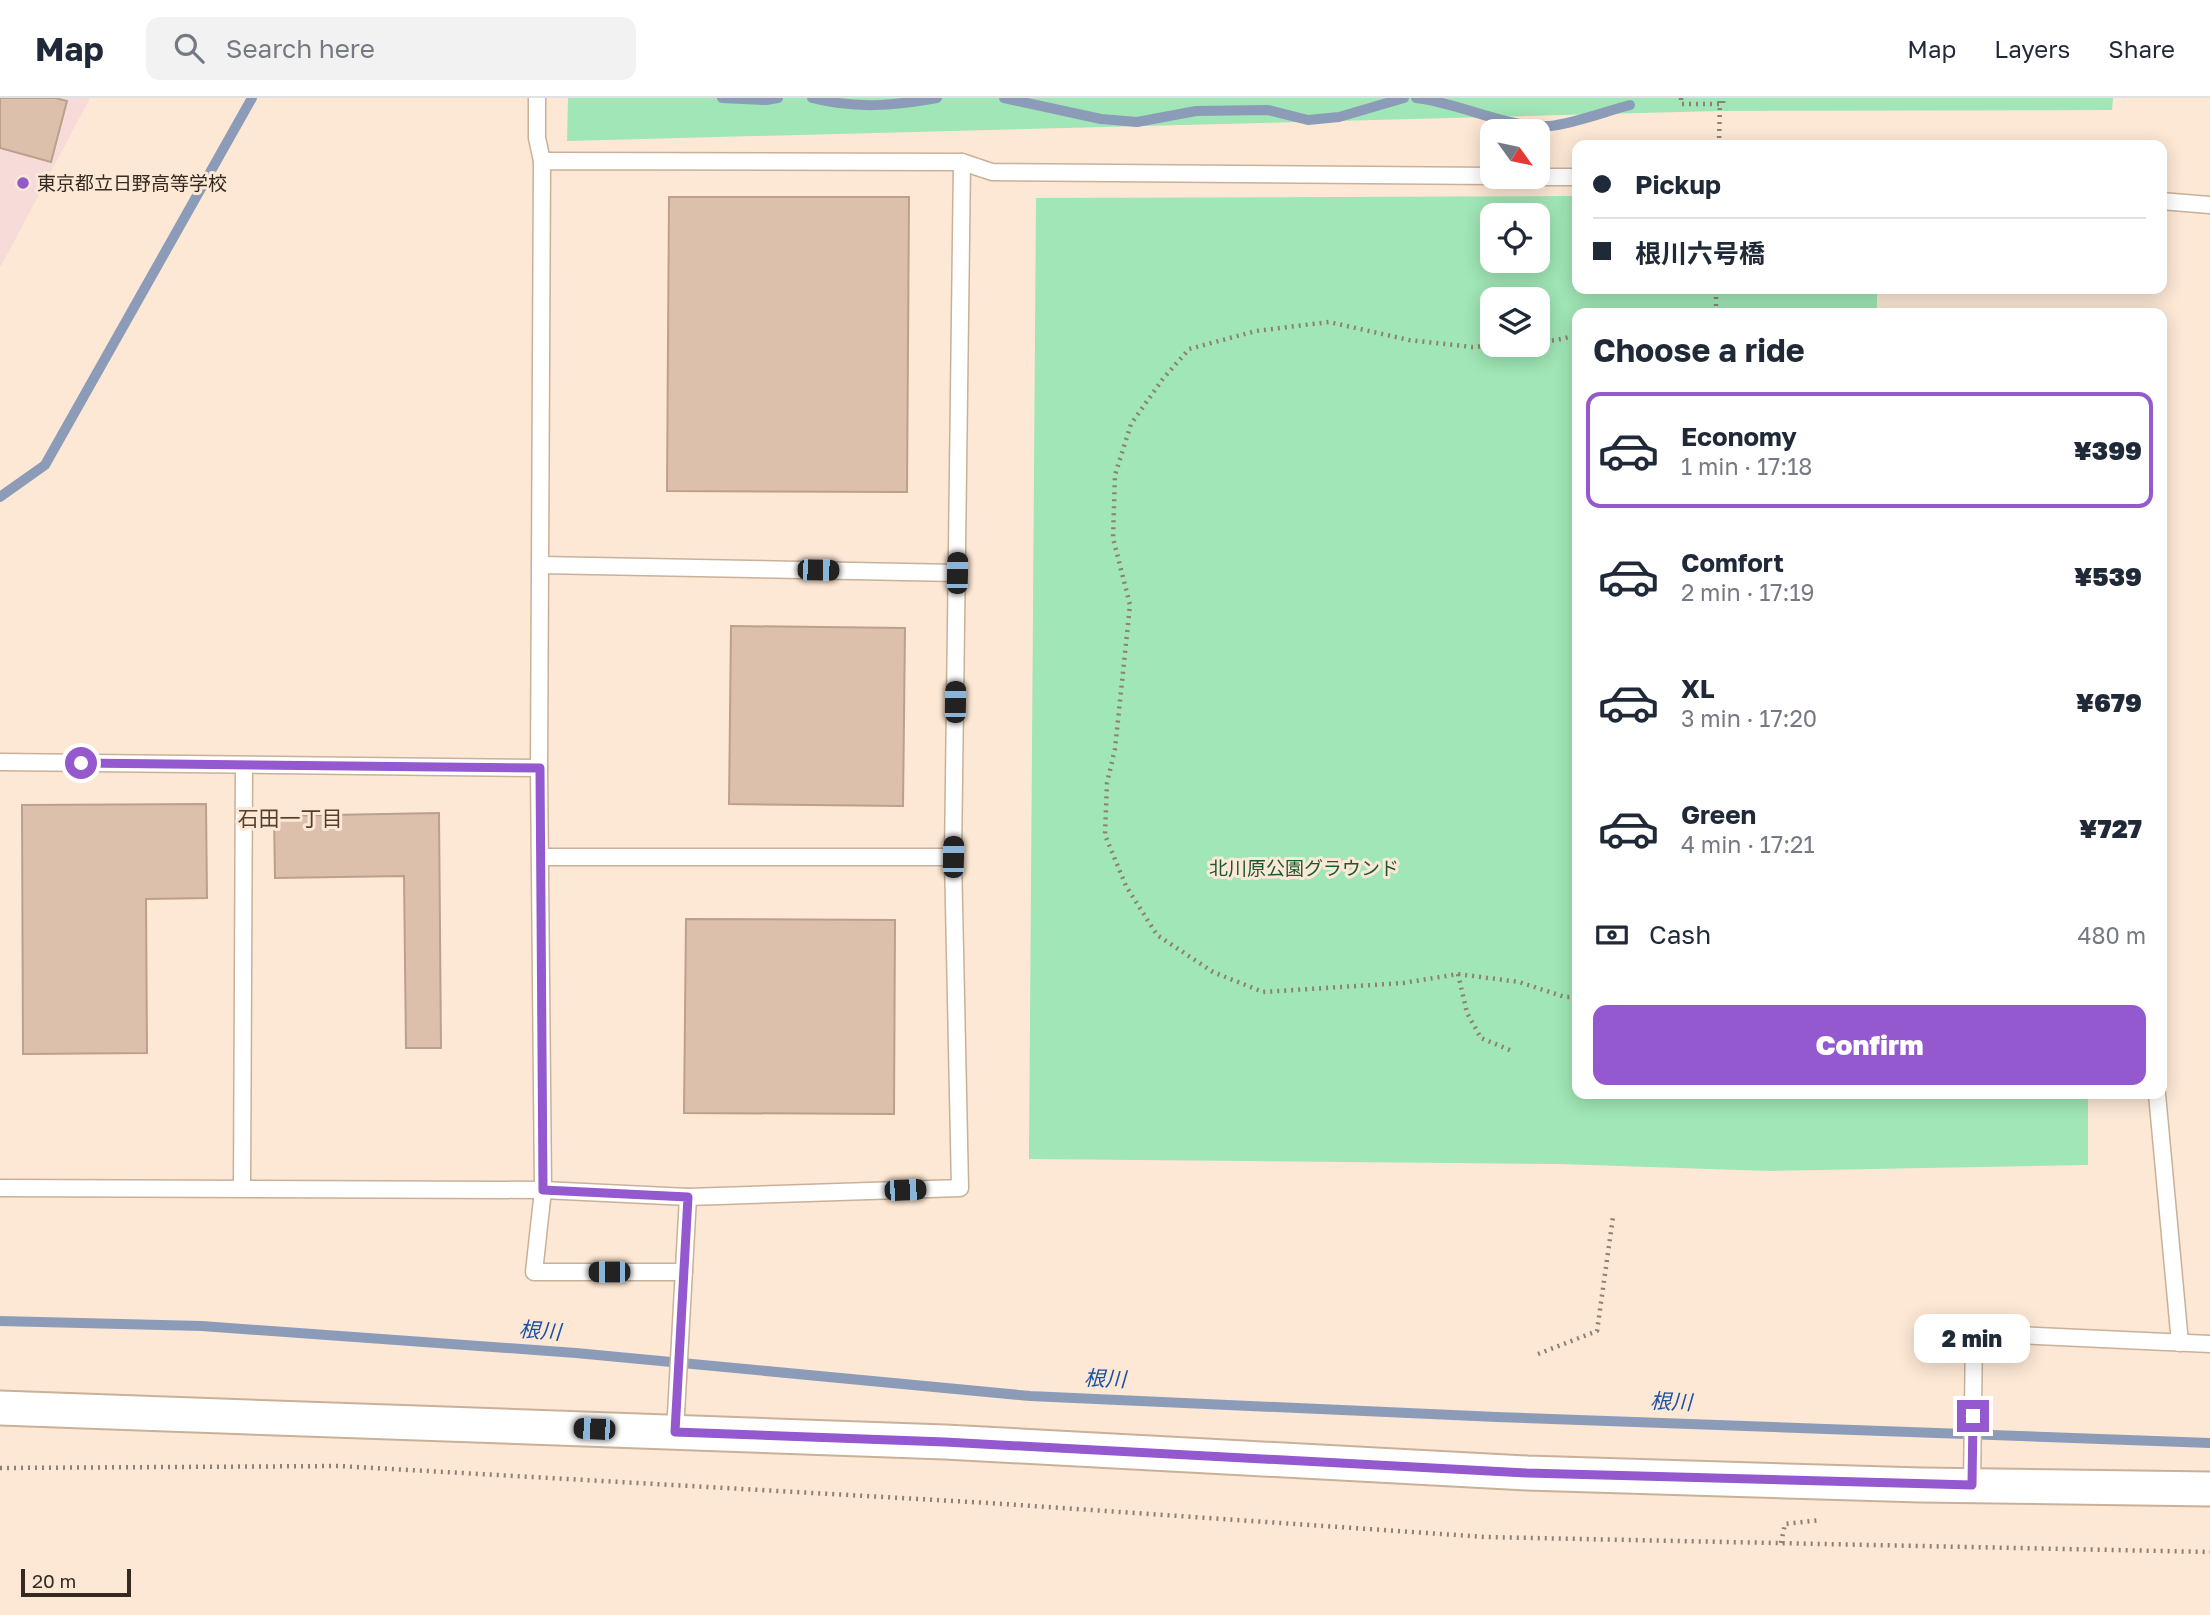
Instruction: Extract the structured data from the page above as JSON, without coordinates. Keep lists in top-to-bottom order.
{
  "districts": ["石田一丁目"],
  "water": ["根川"],
  "parks": ["北川原公園グラウンド"],
  "places": ["東京都立日野高等学校"],
  "scale_bar": "20 m",
  "north": "bottom right",
  "page": {
    "header": "Map",
    "search": "Search here",
    "nav": ["Map", "Layers", "Share"],
    "banner": ["Pickup", "根川六号橋"],
    "heading": "Choose a ride",
    "list": [
      {
        "name": "Economy",
        "note": "1 min · 17:18",
        "value": "¥399"
      },
      {
        "name": "Comfort",
        "note": "2 min · 17:19",
        "value": "¥539"
      },
      {
        "name": "XL",
        "note": "3 min · 17:20",
        "value": "¥679"
      },
      {
        "name": "Green",
        "note": "4 min · 17:21",
        "value": "¥727"
      }
    ],
    "pay": ["Cash", "480 m"],
    "buttons": "Confirm",
    "bubble": "2 min",
    "scale": "20 m"
  }
}
